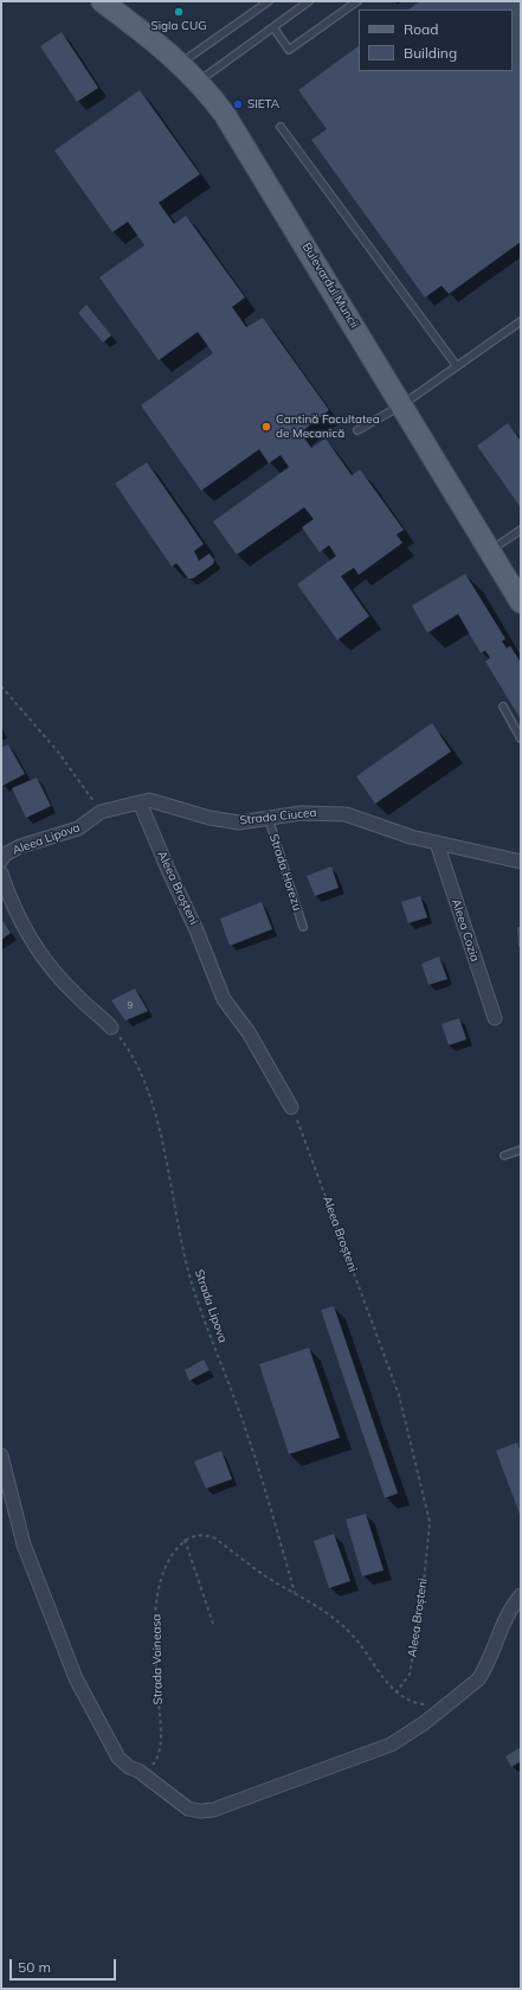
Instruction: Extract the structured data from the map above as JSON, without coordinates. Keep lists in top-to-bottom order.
{
  "streets": {
    "main road": ["Bulevardul Muncii"],
    "street": [
      "Strada Ciucea",
      "Aleea Lipova",
      "Aleea Broșteni",
      "Aleea Cozia"
    ],
    "lane": ["Strada Horezu"],
    "path": ["Strada Lipova", "Strada Voineasa"]
  },
  "crossings": [
    ["Strada Ciucea", "Aleea Lipova"],
    ["Strada Ciucea", "Strada Horezu"],
    ["Strada Ciucea", "Aleea Broșteni"],
    ["Strada Ciucea", "Aleea Cozia"]
  ],
  "places": ["Sigla CUG", "SIETA", "Cantină Facultatea de Mecanică"],
  "house_numbers": ["9"],
  "legend": ["Road", "Building"],
  "scale_bar": "50 m"
}
